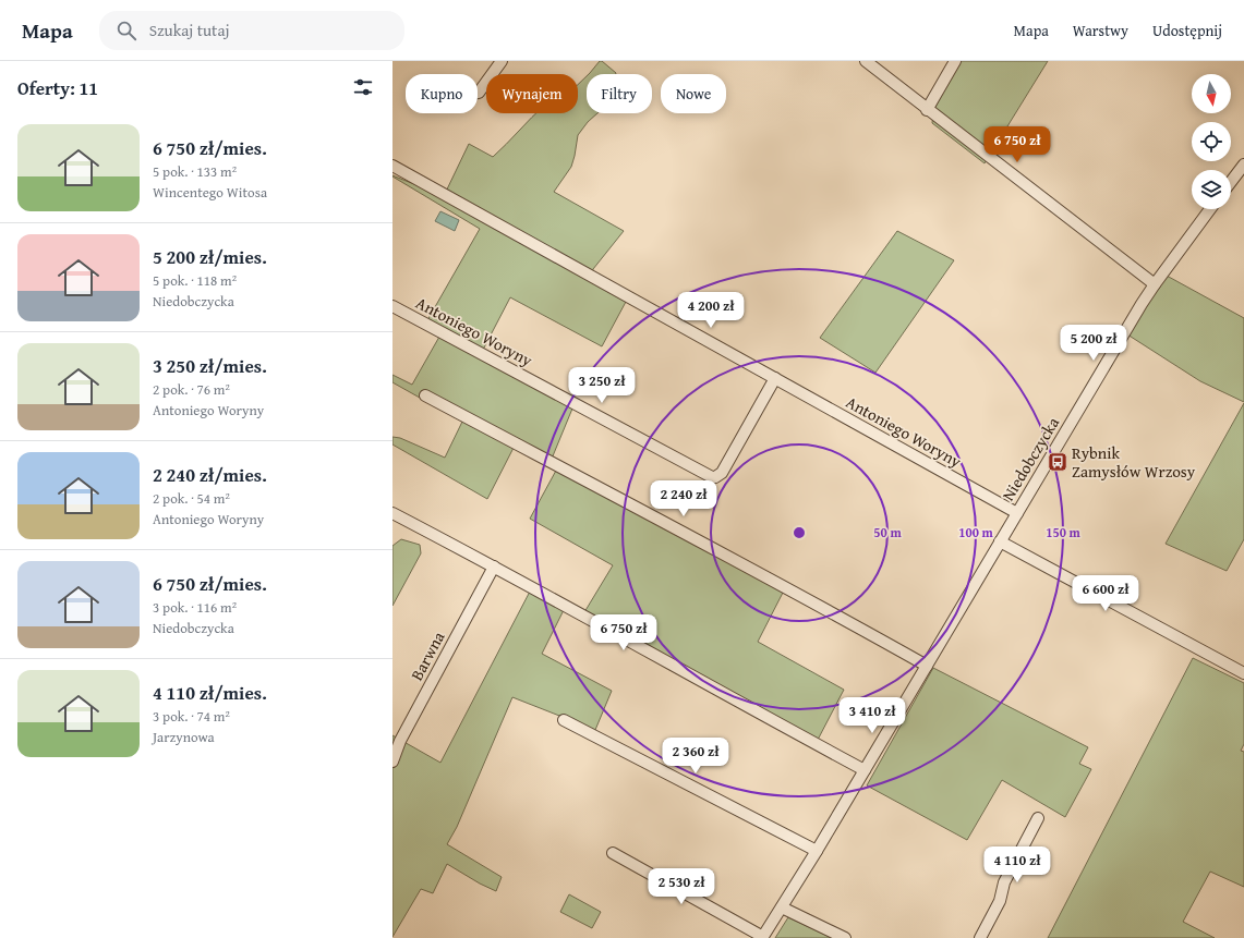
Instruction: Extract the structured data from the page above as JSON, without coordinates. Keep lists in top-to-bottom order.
{
  "streets": {
    "street": ["Antoniego Woryny", "Niedobczycka", "Barwna"]
  },
  "crossings": [
    ["Antoniego Woryny", "Niedobczycka"]
  ],
  "places": {
    "bus stop": ["Rybnik Zamysłów Wrzosy"]
  },
  "north": "bottom",
  "page": {
    "header": "Mapa",
    "search": "Szukaj tutaj",
    "nav": ["Mapa", "Warstwy", "Udostępnij"],
    "heading": "Oferty: 11",
    "chip": [
      "Kupno",
      "Wynajem",
      "Filtry",
      "Nowe"
    ],
    "list": [
      {
        "name": "6 750 zł/mies.",
        "note": "5 pok. · 133 m² · Wincentego Witosa"
      },
      {
        "name": "5 200 zł/mies.",
        "note": "5 pok. · 118 m² · Niedobczycka"
      },
      {
        "name": "3 250 zł/mies.",
        "note": "2 pok. · 76 m² · Antoniego Woryny"
      },
      {
        "name": "2 240 zł/mies.",
        "note": "2 pok. · 54 m² · Antoniego Woryny"
      },
      {
        "name": "6 750 zł/mies.",
        "note": "3 pok. · 116 m² · Niedobczycka"
      },
      {
        "name": "4 110 zł/mies.",
        "note": "3 pok. · 74 m² · Jarzynowa"
      }
    ],
    "price": [
      "6 750 zł",
      "4 200 zł",
      "5 200 zł",
      "3 250 zł",
      "2 240 zł",
      "6 600 zł",
      "6 750 zł",
      "3 410 zł",
      "2 360 zł",
      "4 110 zł",
      "2 530 zł"
    ]
  },
  "rings": ["50 m", "100 m", "150 m"]
}
